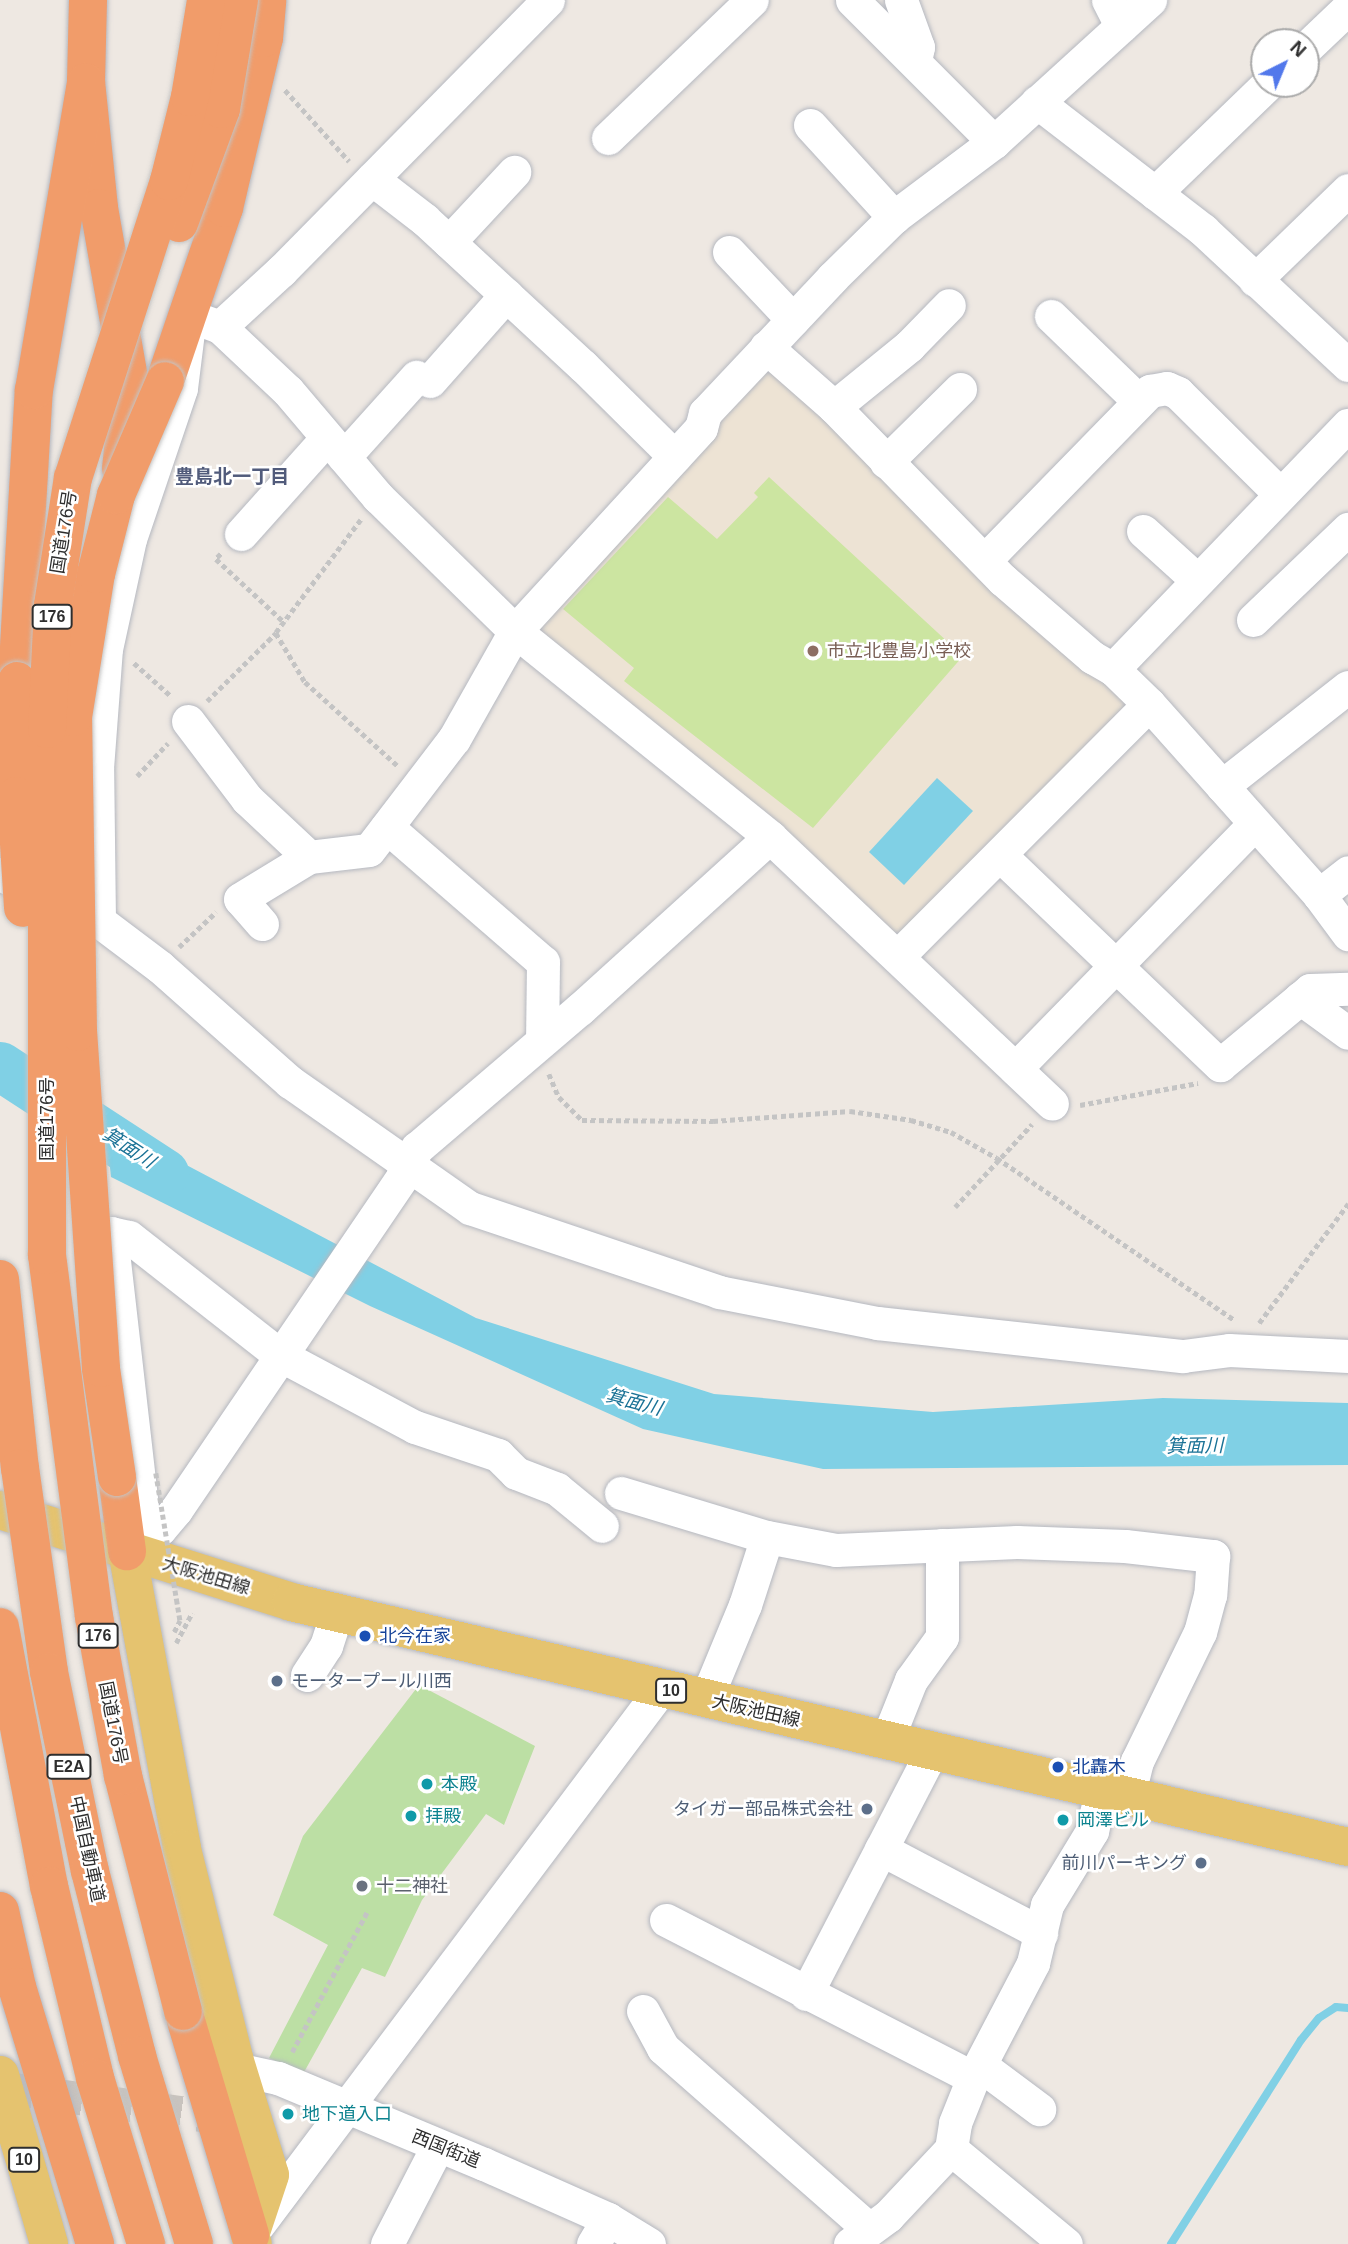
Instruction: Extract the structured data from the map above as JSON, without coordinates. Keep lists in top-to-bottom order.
{
  "streets": {
    "highway": [
      "国道176号",
      "176",
      "E2A",
      "中国自動車道"
    ],
    "main road": ["大阪池田線", "10"],
    "street": ["西国街道"]
  },
  "districts": ["豊島北一丁目"],
  "water": ["箕面川"],
  "places": [
    "市立北豊島小学校",
    "北今在家",
    "モータープール川西",
    "北轟木",
    "本殿",
    "タイガー部品株式会社",
    "拝殿",
    "岡澤ビル",
    "前川パーキング",
    "十二神社",
    "地下道入口"
  ],
  "north": "top right"
}
